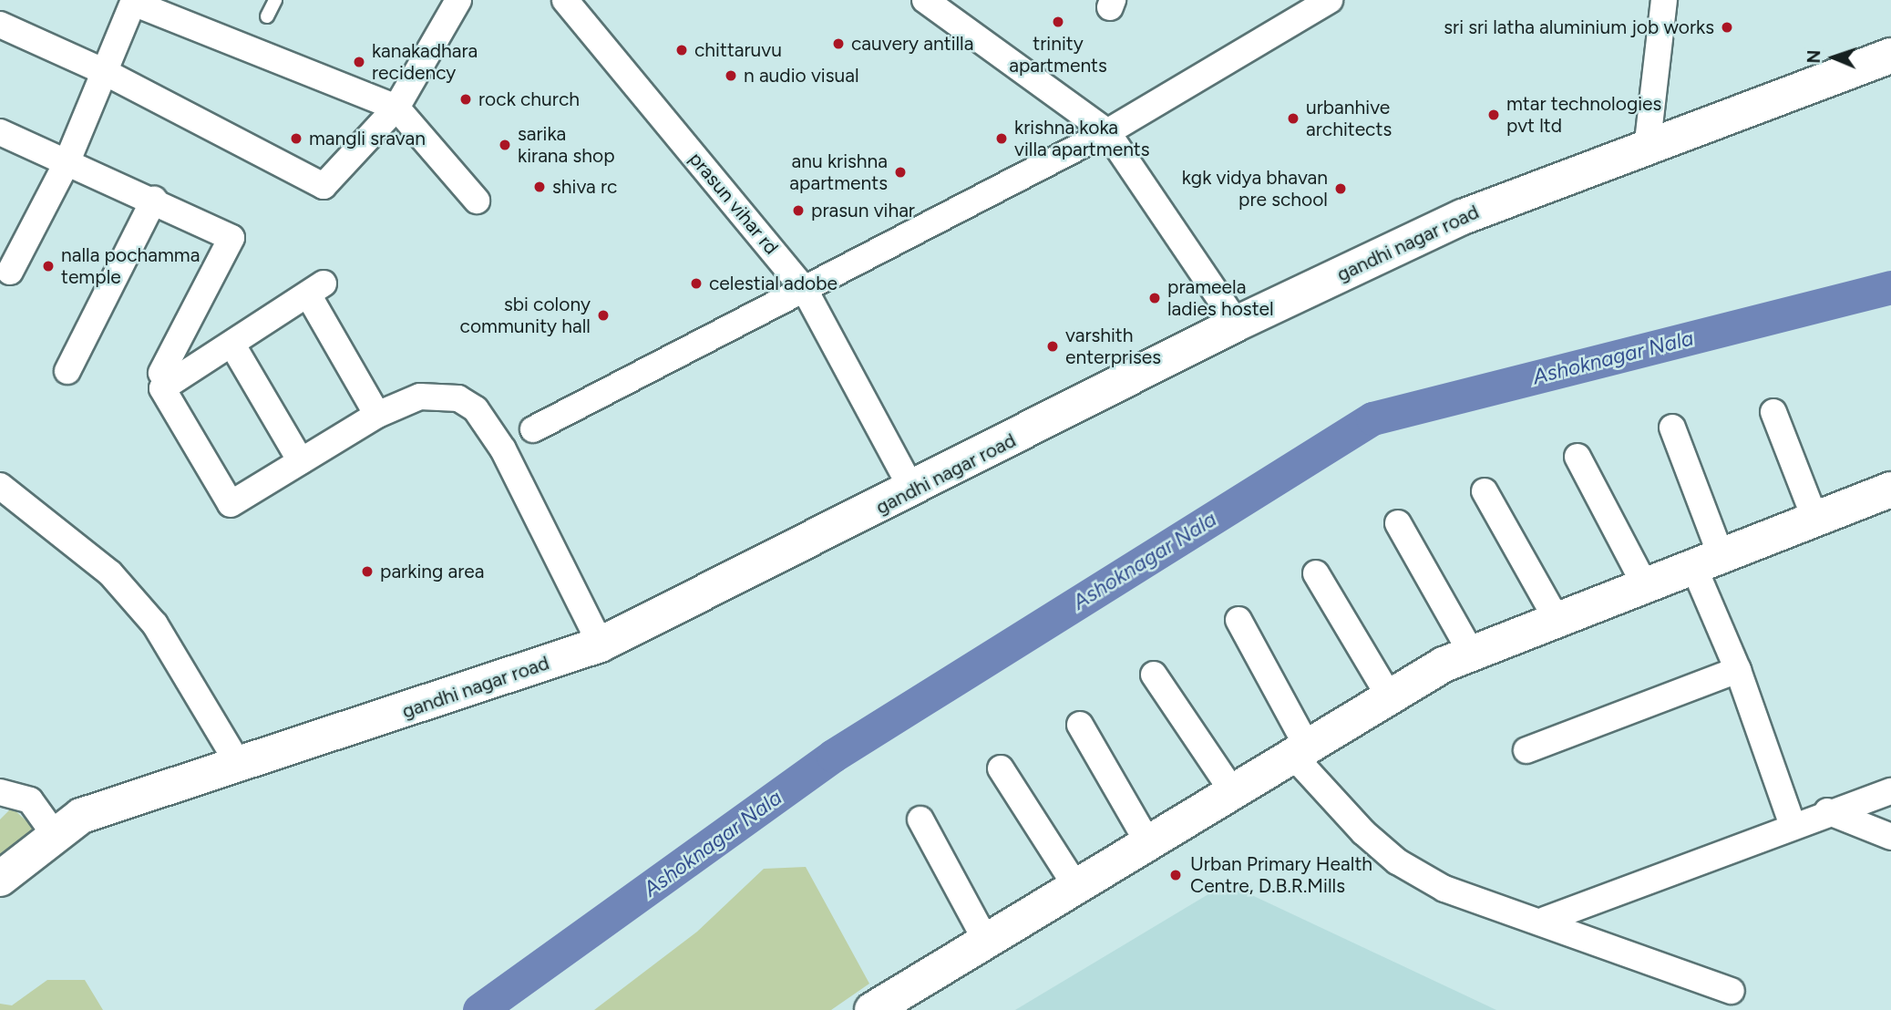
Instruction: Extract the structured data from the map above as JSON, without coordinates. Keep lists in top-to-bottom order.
{
  "streets": {
    "main road": ["gandhi nagar road"],
    "street": ["prasun vihar rd"]
  },
  "crossings": [
    ["prasun vihar rd", "gandhi nagar road"]
  ],
  "water": ["Ashoknagar Nala"],
  "places": [
    "trinity apartments",
    "sri sri latha aluminium job works",
    "cauvery antilla",
    "chittaruvu",
    "kanakadhara recidency",
    "n audio visual",
    "rock church",
    "mtar technologies pvt ltd",
    "urbanhive architects",
    "mangli sravan",
    "krishna koka villa apartments",
    "sarika kirana shop",
    "anu krishna apartments",
    "shiva rc",
    "kgk vidya bhavan pre school",
    "prasun vihar",
    "nalla pochamma temple",
    "celestial adobe",
    "prameela ladies hostel",
    "sbi colony community hall",
    "varshith enterprises",
    "parking area",
    "Urban Primary Health Centre, D.B.R.Mills"
  ],
  "north": "left"
}
